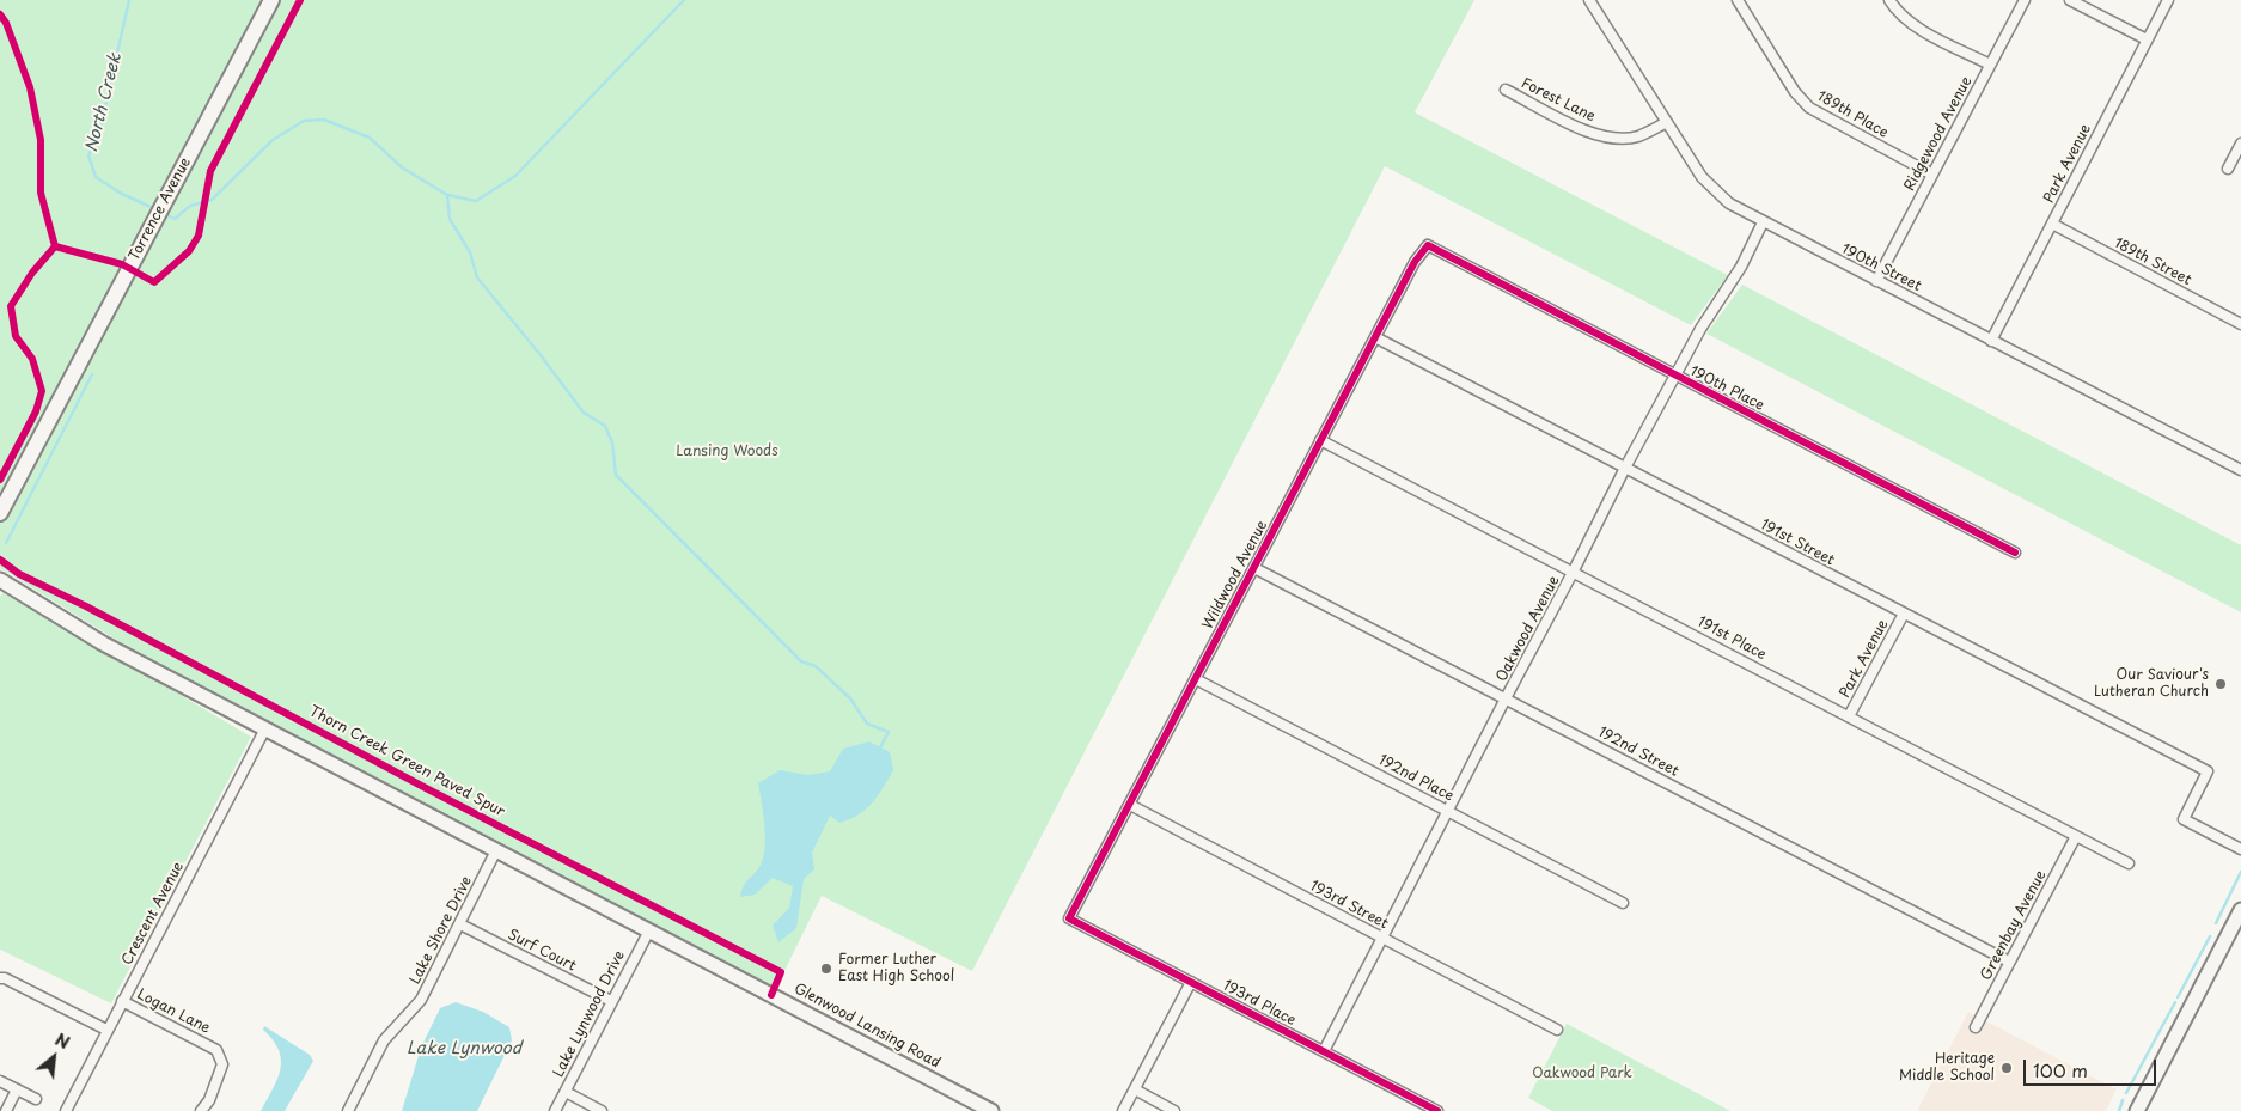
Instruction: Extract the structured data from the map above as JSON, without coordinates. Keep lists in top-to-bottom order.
{
  "streets": {
    "main road": ["Torrence Avenue", "Glenwood Lansing Road"],
    "street": [
      "Forest Lane",
      "189th Place",
      "Ridgewood Avenue",
      "Park Avenue",
      "189th Street",
      "190th Street",
      "190th Place",
      "191st Street",
      "Wildwood Avenue",
      "Oakwood Avenue",
      "191st Place",
      "192nd Street",
      "192nd Place",
      "193rd Street",
      "Crescent Avenue",
      "Greenbay Avenue",
      "Lake Shore Drive",
      "Surf Court",
      "193rd Place",
      "Logan Lane",
      "Lake Lynwood Drive"
    ],
    "cycle path": ["Thorn Creek Green Paved Spur"]
  },
  "crossings": [
    ["Forest Lane", "190th Street"],
    ["189th Place", "Ridgewood Avenue"],
    ["Ridgewood Avenue", "190th Street"],
    ["Park Avenue", "189th Street"],
    ["Park Avenue", "190th Street"],
    ["Park Avenue", "191st Street"],
    ["Park Avenue", "191st Place"],
    ["190th Street", "Oakwood Avenue"],
    ["190th Place", "Wildwood Avenue"],
    ["190th Place", "Oakwood Avenue"],
    ["191st Street", "Wildwood Avenue"],
    ["191st Street", "Oakwood Avenue"],
    ["Wildwood Avenue", "191st Place"],
    ["Wildwood Avenue", "192nd Street"],
    ["Wildwood Avenue", "192nd Place"],
    ["Wildwood Avenue", "193rd Street"],
    ["Wildwood Avenue", "193rd Place"],
    ["Oakwood Avenue", "191st Place"],
    ["Oakwood Avenue", "192nd Street"],
    ["Oakwood Avenue", "192nd Place"],
    ["Oakwood Avenue", "193rd Street"],
    ["Oakwood Avenue", "193rd Place"],
    ["191st Place", "Greenbay Avenue"],
    ["192nd Street", "Greenbay Avenue"],
    ["Crescent Avenue", "Logan Lane"],
    ["Crescent Avenue", "Glenwood Lansing Road"],
    ["Lake Shore Drive", "Surf Court"],
    ["Lake Shore Drive", "Glenwood Lansing Road"],
    ["Surf Court", "Lake Lynwood Drive"],
    ["Lake Lynwood Drive", "Glenwood Lansing Road"]
  ],
  "water": ["North Creek", "Lake Lynwood"],
  "parks": ["Lansing Woods", "Oakwood Park"],
  "places": ["Our Saviour's Lutheran Church", "Former Luther East High School", "Heritage Middle School"],
  "scale_bar": "100 m",
  "north": "top right"
}
